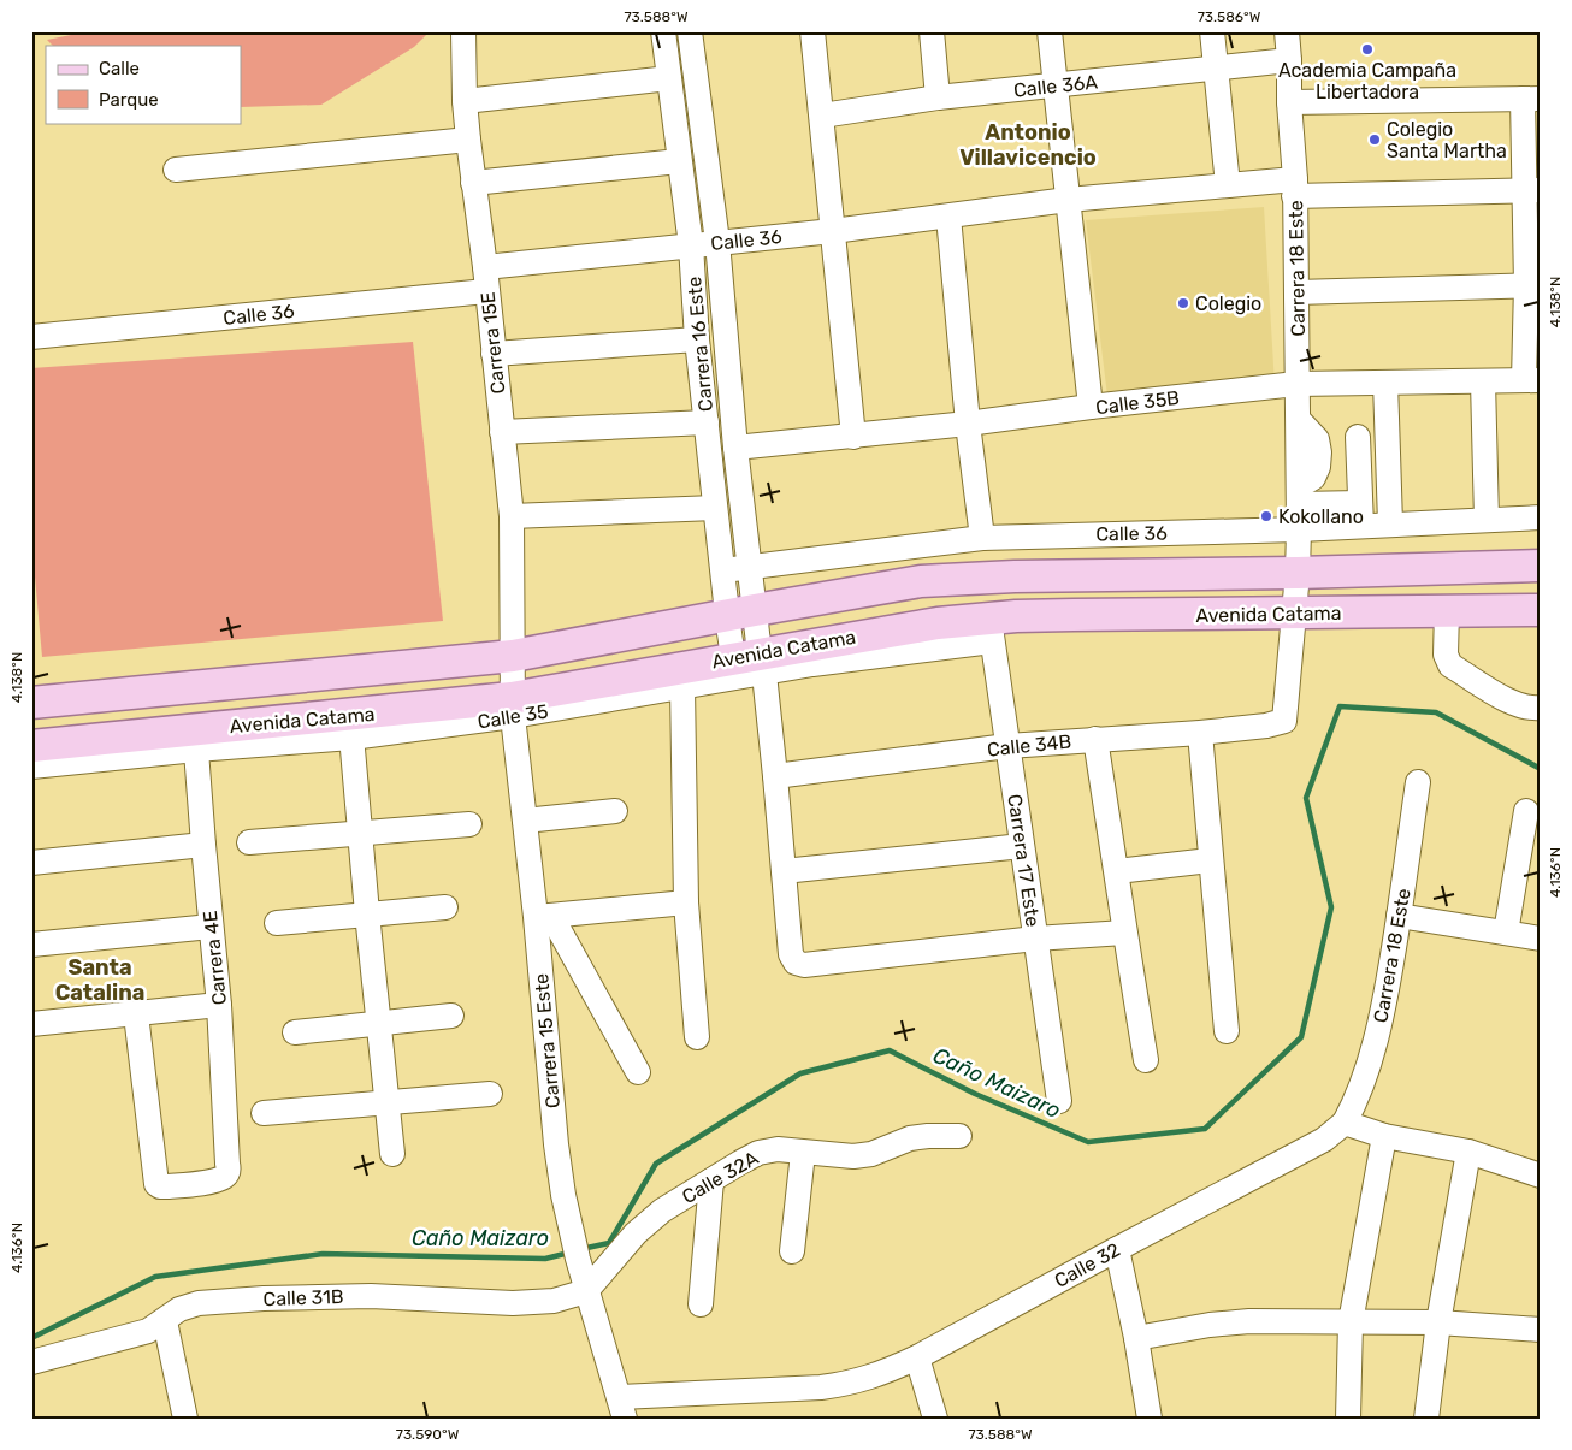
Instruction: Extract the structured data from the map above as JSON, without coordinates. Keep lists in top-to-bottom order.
{
  "streets": {
    "main road": ["Avenida Catama"],
    "street": [
      "Calle 36A",
      "Calle 36",
      "Carrera 18 Este",
      "Carrera 15E",
      "Carrera 16 Este",
      "Calle 35B",
      "Calle 35",
      "Calle 34B",
      "Carrera 17 Este",
      "Carrera 4E",
      "Carrera 15 Este",
      "Calle 32A",
      "Calle 32",
      "Calle 31B"
    ]
  },
  "crossings": [
    ["Calle 36A", "Carrera 18 Este"],
    ["Calle 36", "Carrera 18 Este"],
    ["Calle 36", "Carrera 15E"],
    ["Calle 36", "Carrera 16 Este"],
    ["Carrera 18 Este", "Calle 35B"],
    ["Carrera 18 Este", "Avenida Catama"],
    ["Carrera 18 Este", "Calle 34B"],
    ["Carrera 18 Este", "Calle 32"],
    ["Carrera 15E", "Avenida Catama"],
    ["Carrera 15E", "Carrera 15 Este"],
    ["Carrera 16 Este", "Calle 35B"],
    ["Carrera 16 Este", "Avenida Catama"],
    ["Carrera 16 Este", "Calle 35"],
    ["Carrera 16 Este", "Calle 34B"],
    ["Carrera 16 Este", "Carrera 17 Este"],
    ["Avenida Catama", "Calle 35"],
    ["Avenida Catama", "Carrera 17 Este"],
    ["Avenida Catama", "Carrera 4E"],
    ["Avenida Catama", "Carrera 15 Este"],
    ["Calle 35", "Carrera 15 Este"],
    ["Calle 34B", "Carrera 17 Este"],
    ["Carrera 15 Este", "Calle 32A"],
    ["Carrera 15 Este", "Calle 32"],
    ["Carrera 15 Este", "Calle 31B"],
    ["Calle 32A", "Calle 31B"]
  ],
  "districts": ["Antonio Villavicencio", "Santa Catalina"],
  "water": ["Caño Maizaro"],
  "places": [
    "Academia Campaña Libertadora",
    "Colegio Santa Martha",
    "Colegio",
    "Kokollano"
  ],
  "legend": ["Calle", "Parque"],
  "coordinates": [
    "73.588°W",
    "73.586°W",
    "4.138°N",
    "4.136°N",
    "73.590°W"
  ]
}
